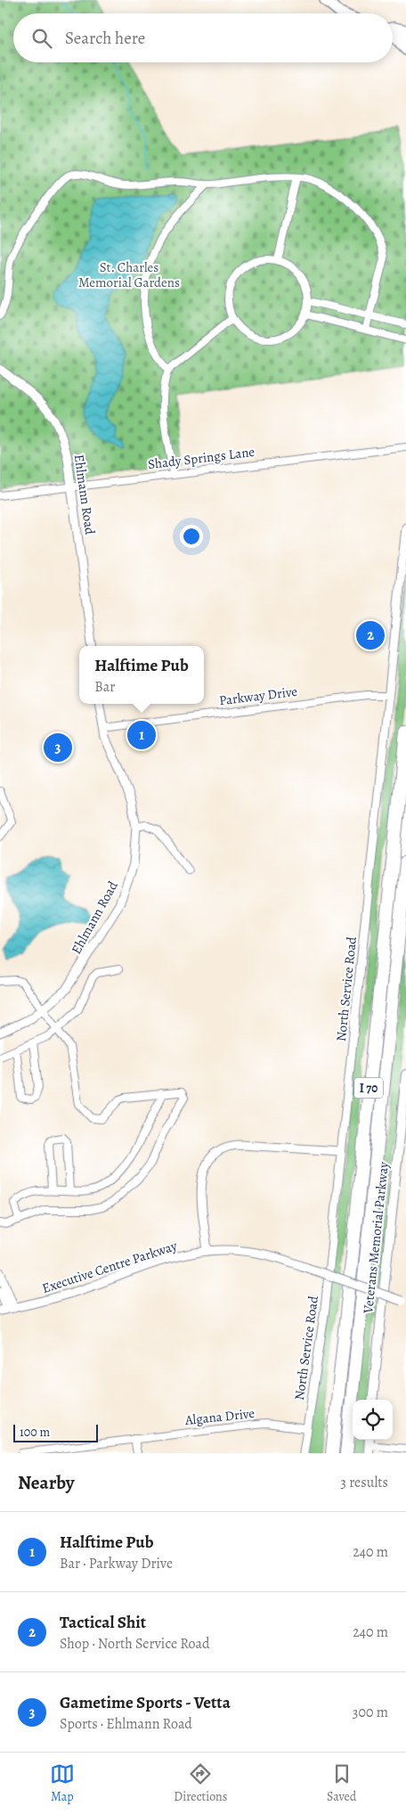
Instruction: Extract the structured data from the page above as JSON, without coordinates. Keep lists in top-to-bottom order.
{
  "streets": {
    "highway": ["I 70"],
    "main road": ["Veterans Memorial Parkway"],
    "street": [
      "Shady Springs Lane",
      "Ehlmann Road",
      "Parkway Drive",
      "North Service Road",
      "Executive Centre Parkway",
      "Algana Drive"
    ]
  },
  "crossings": [
    ["Shady Springs Lane", "Ehlmann Road"],
    ["Ehlmann Road", "Parkway Drive"],
    ["Parkway Drive", "North Service Road"],
    ["North Service Road", "Algana Drive"]
  ],
  "parks": ["St. Charles Memorial Gardens"],
  "scale_bar": "100 m",
  "page": {
    "search": "Search here",
    "pins": ["2", "1", "3"],
    "popup": ["Halftime Pub", "Bar"],
    "scale": "100 m",
    "heading": ["Nearby", "3 results"],
    "list": [
      {
        "mark": "1",
        "name": "Halftime Pub",
        "note": "Bar · Parkway Drive",
        "value": "240 m"
      },
      {
        "mark": "2",
        "name": "Tactical Shit",
        "note": "Shop · North Service Road",
        "value": "240 m"
      },
      {
        "mark": "3",
        "name": "Gametime Sports - Vetta",
        "note": "Sports · Ehlmann Road",
        "value": "300 m"
      }
    ],
    "nav": ["Map", "Directions", "Saved"]
  }
}
